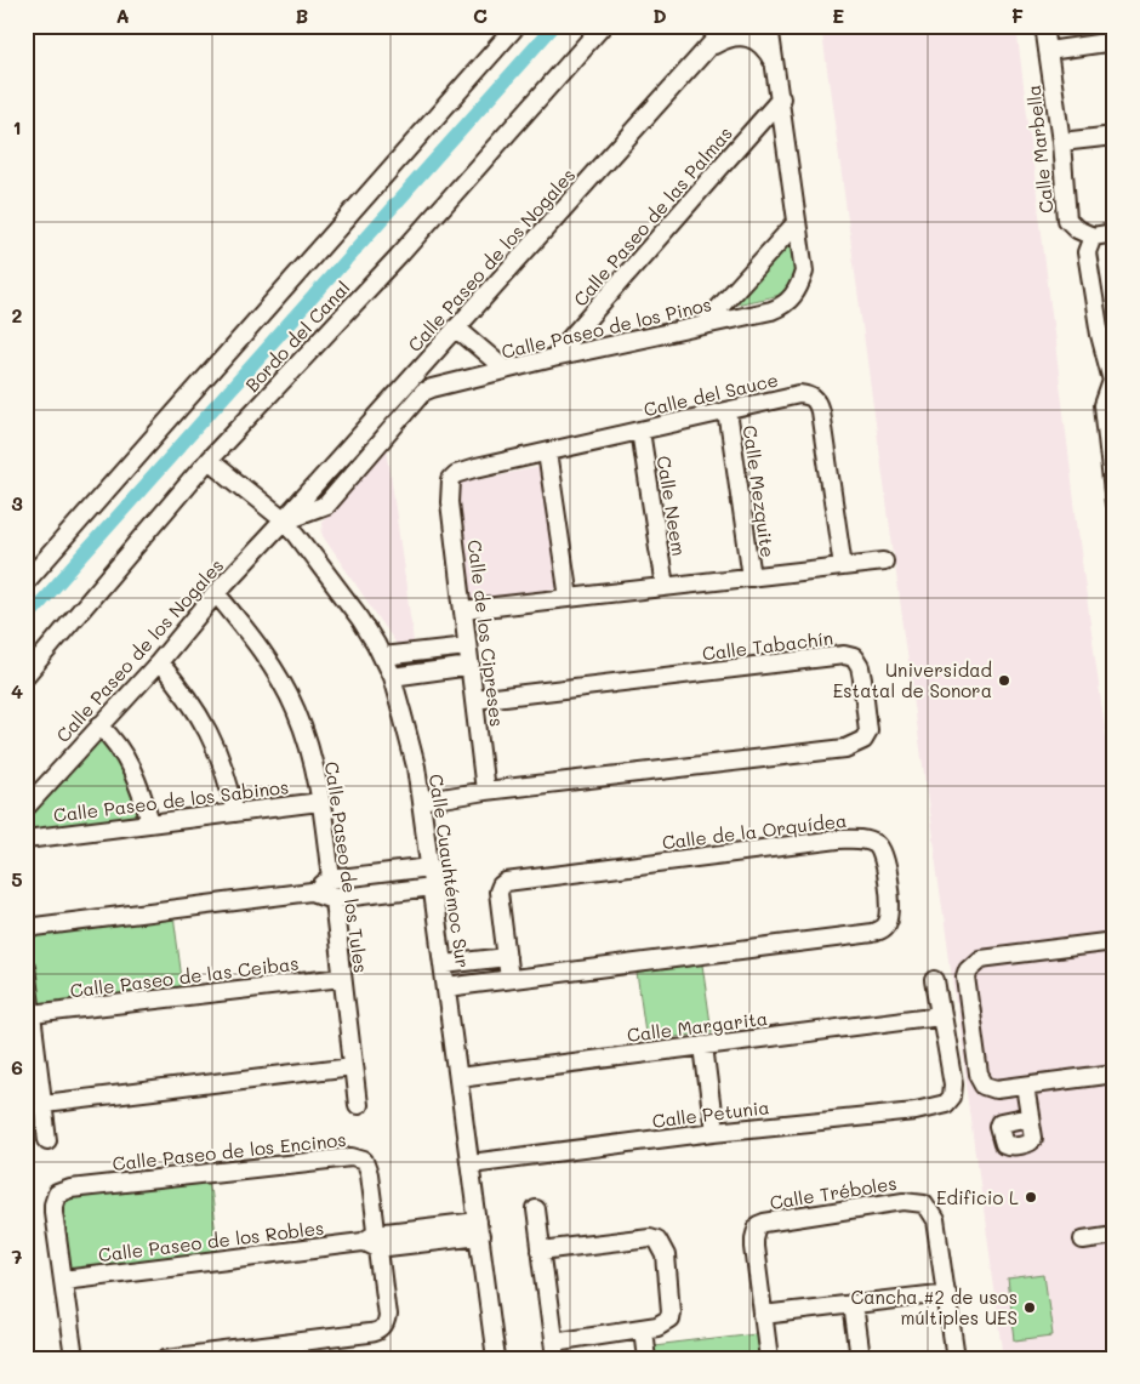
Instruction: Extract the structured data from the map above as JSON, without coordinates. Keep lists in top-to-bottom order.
{
  "streets": {
    "street": [
      "Calle Marbella",
      "Calle Paseo de las Palmas",
      "Calle Paseo de los Nogales",
      "Calle Paseo de los Pinos",
      "Bordo del Canal",
      "Calle del Sauce",
      "Calle Mezquite",
      "Calle Neem",
      "Calle de los Cipreses",
      "Calle Tabachín",
      "Calle Paseo de los Sabinos",
      "Calle de la Orquídea",
      "Calle Paseo de los Tules",
      "Calle Cuauhtémoc Sur",
      "Calle Paseo de las Ceibas",
      "Calle Margarita",
      "Calle Petunia",
      "Calle Paseo de los Encinos",
      "Calle Tréboles",
      "Calle Paseo de los Robles"
    ]
  },
  "crossings": [
    ["Calle Paseo de las Palmas", "Calle Paseo de los Pinos"],
    ["Calle Paseo de los Nogales", "Calle Paseo de los Pinos"],
    ["Calle Paseo de los Nogales", "Calle Paseo de los Tules"],
    ["Calle Paseo de los Nogales", "Calle Cuauhtémoc Sur"],
    ["Bordo del Canal", "Calle Cuauhtémoc Sur"],
    ["Calle del Sauce", "Calle Mezquite"],
    ["Calle del Sauce", "Calle Neem"],
    ["Calle del Sauce", "Calle de los Cipreses"],
    ["Calle de los Cipreses", "Calle Tabachín"],
    ["Calle Paseo de los Sabinos", "Calle Paseo de los Tules"],
    ["Calle de la Orquídea", "Calle Cuauhtémoc Sur"],
    ["Calle Paseo de los Tules", "Calle Paseo de las Ceibas"],
    ["Calle Cuauhtémoc Sur", "Calle Margarita"],
    ["Calle Cuauhtémoc Sur", "Calle Petunia"],
    ["Calle Cuauhtémoc Sur", "Calle Paseo de los Robles"],
    ["Calle Margarita", "Calle Petunia"],
    ["Calle Paseo de los Encinos", "Calle Paseo de los Robles"]
  ],
  "places": ["Universidad Estatal de Sonora", "Edificio L", "Cancha #2 de usos múltiples UES"],
  "grid": {
    "columns": [
      "A",
      "B",
      "C",
      "D",
      "E",
      "F"
    ],
    "rows": [
      "1",
      "2",
      "3",
      "4",
      "5",
      "6",
      "7"
    ]
  }
}
